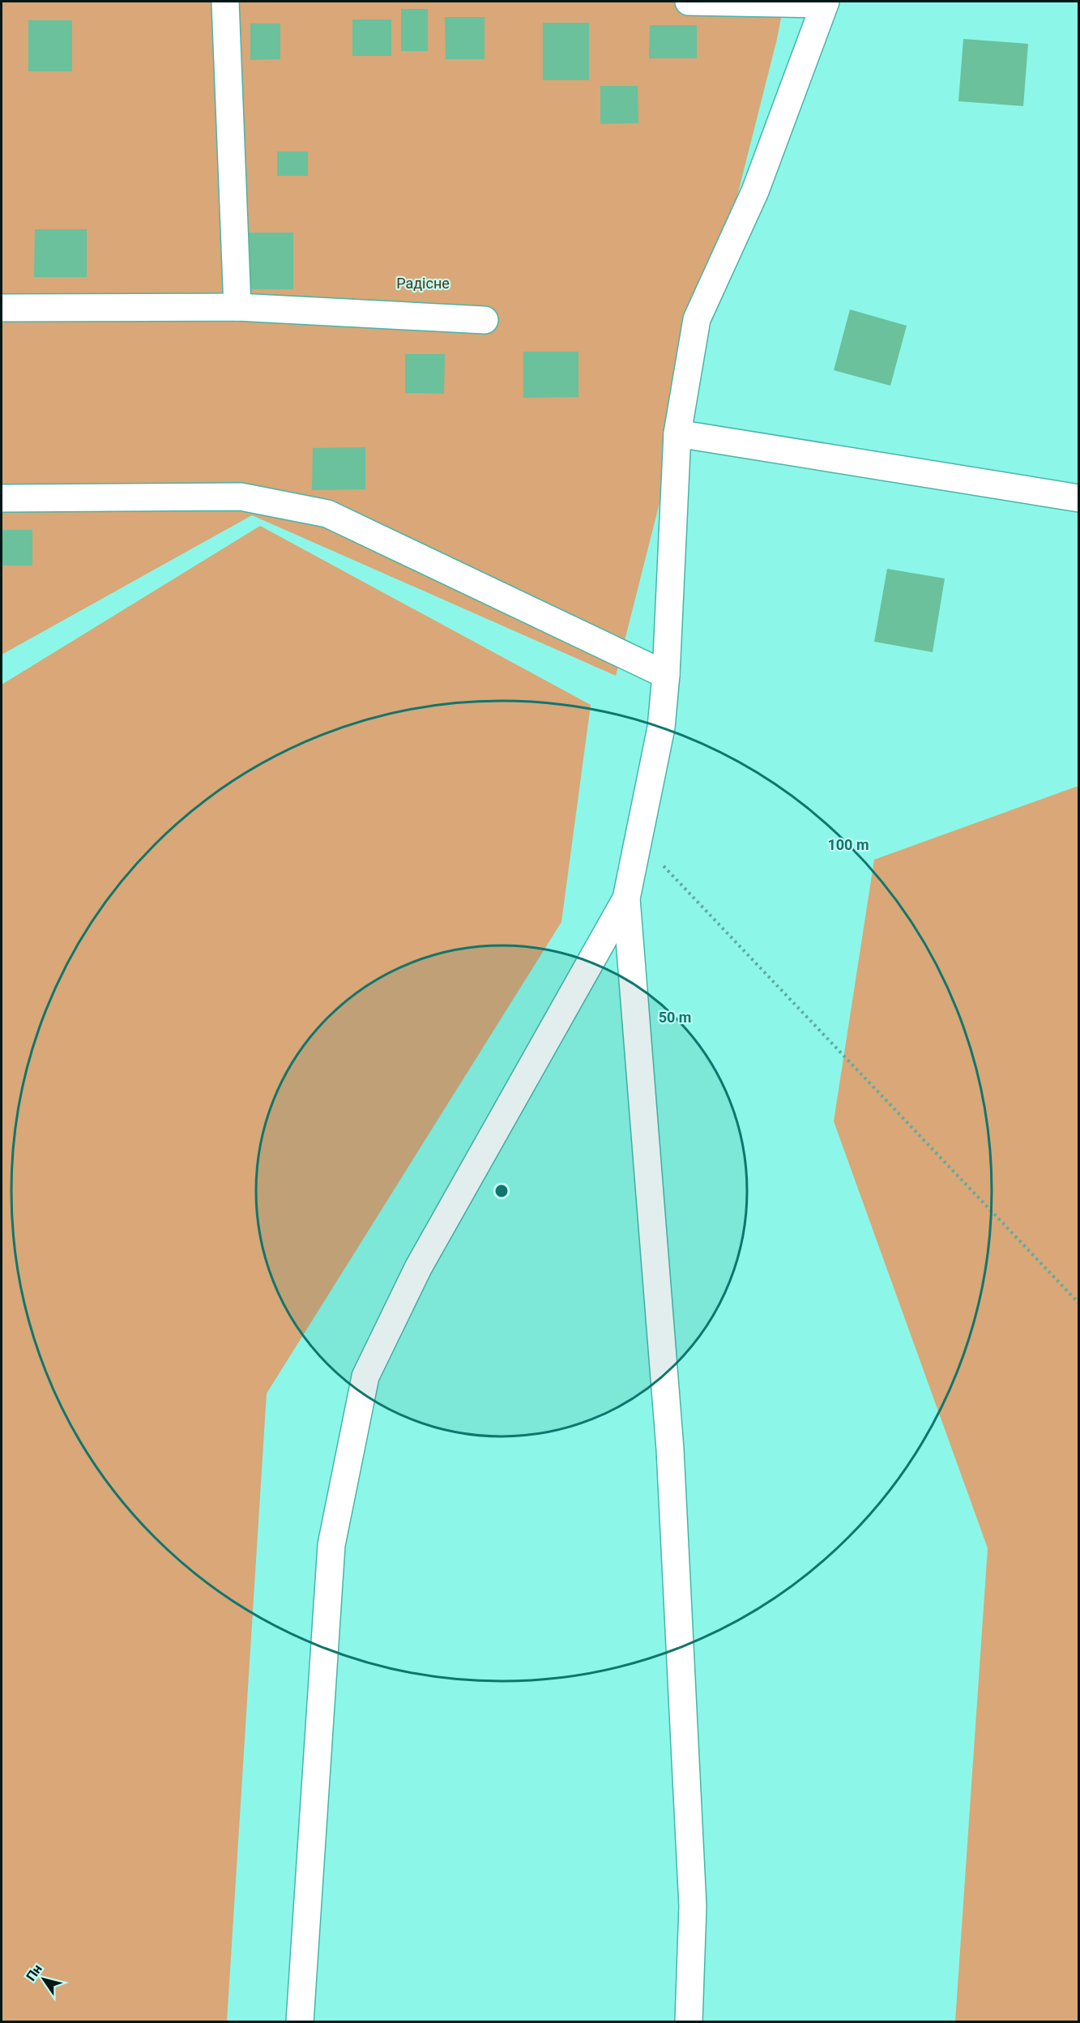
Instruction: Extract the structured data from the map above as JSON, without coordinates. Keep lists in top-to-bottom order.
{
  "parks": ["Радісне"],
  "north": "top left",
  "rings": ["100 m", "50 m"]
}
